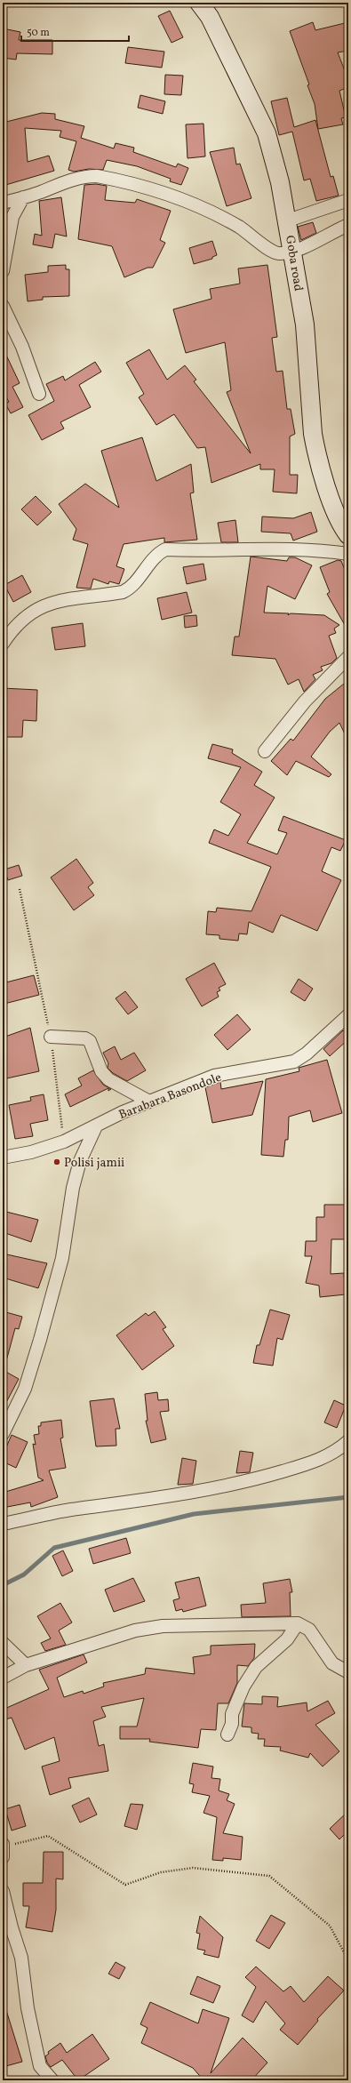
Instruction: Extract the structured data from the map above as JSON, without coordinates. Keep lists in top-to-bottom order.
{
  "streets": {
    "main road": ["Goba road"],
    "street": ["Barabara Basondole"]
  },
  "places": ["Polisi jamii"],
  "scale_bar": "50 m"
}
